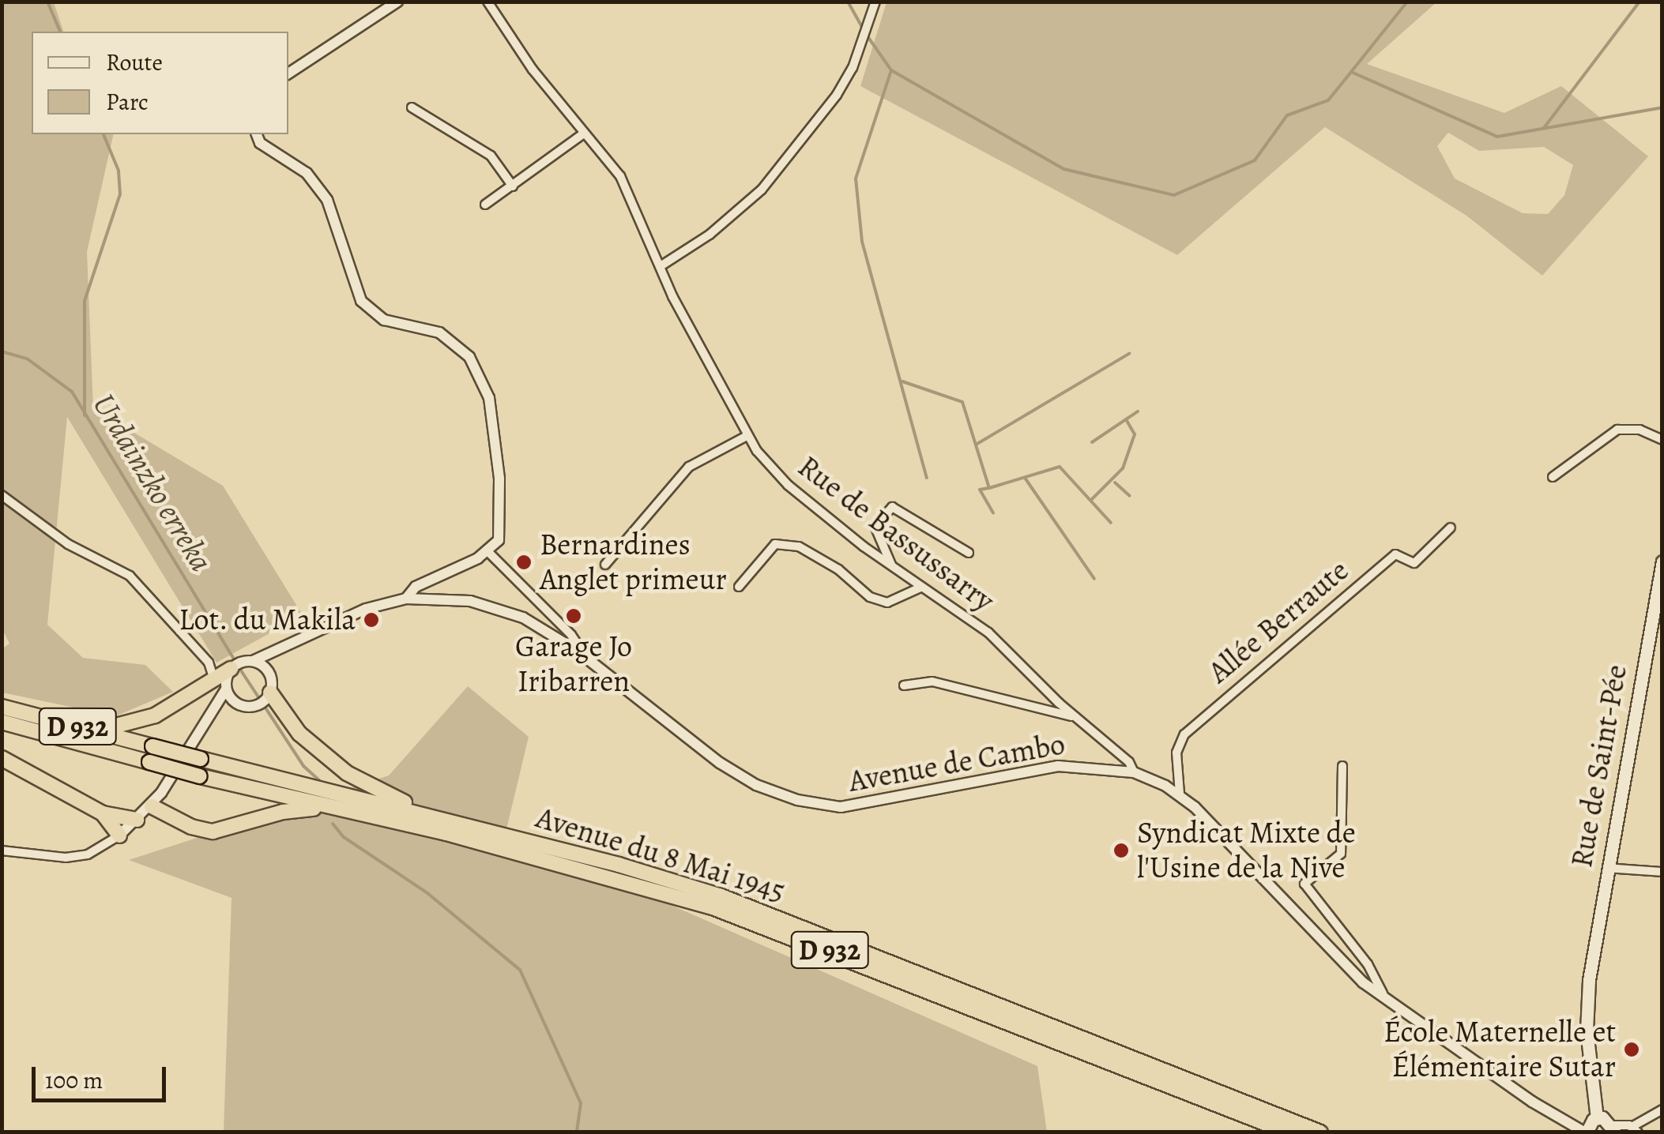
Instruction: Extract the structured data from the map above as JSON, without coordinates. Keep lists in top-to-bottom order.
{
  "streets": {
    "highway": ["D 932", "Avenue du 8 Mai 1945"],
    "main road": ["Rue de Saint-Pée"],
    "street": ["Rue de Bassussarry", "Allée Berraute", "Avenue de Cambo"]
  },
  "crossings": [
    ["Rue de Bassussarry", "Avenue de Cambo"],
    ["Allée Berraute", "Avenue de Cambo"],
    ["D 932", "Avenue du 8 Mai 1945"]
  ],
  "water": ["Urdainzko erreka"],
  "places": [
    "Bernardines Anglet primeur",
    "Garage Jo Iribarren",
    "Lot. du Makila",
    "Syndicat Mixte de l'Usine de la Nive",
    "École Maternelle et Élémentaire Sutar"
  ],
  "legend": ["Route", "Parc"],
  "scale_bar": "100 m"
}
